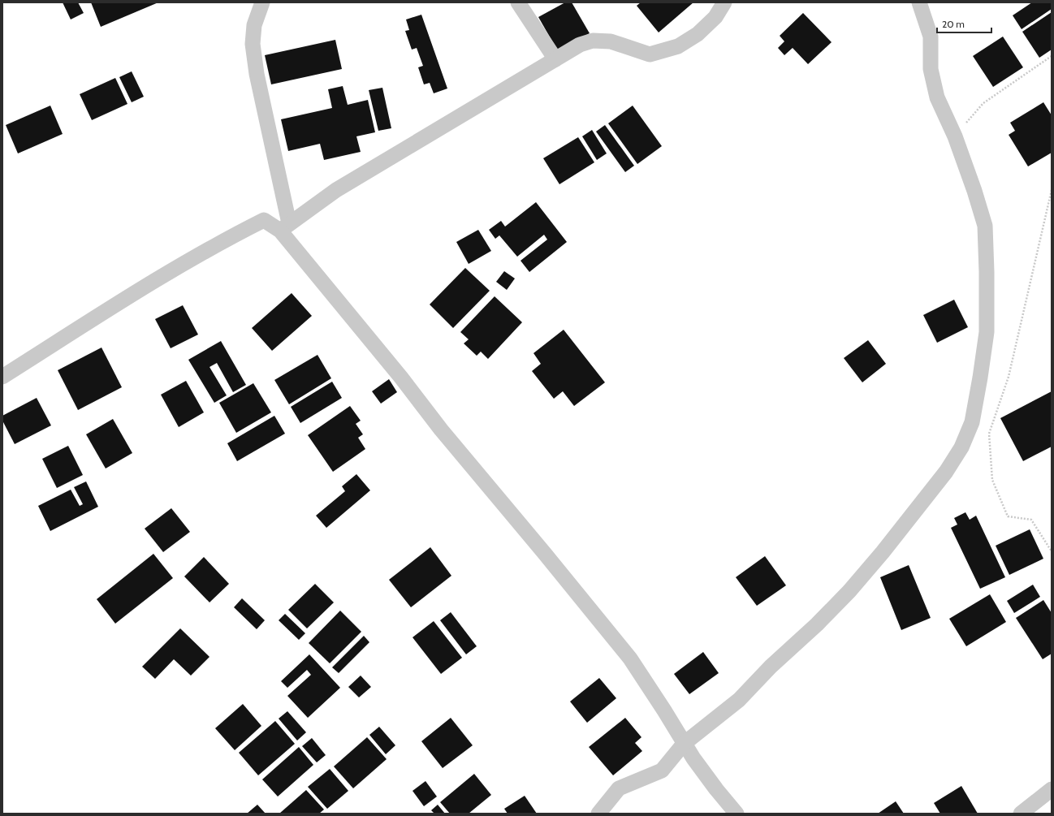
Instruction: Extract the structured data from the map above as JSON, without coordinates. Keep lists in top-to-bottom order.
{
  "scale_bar": "20 m"
}
